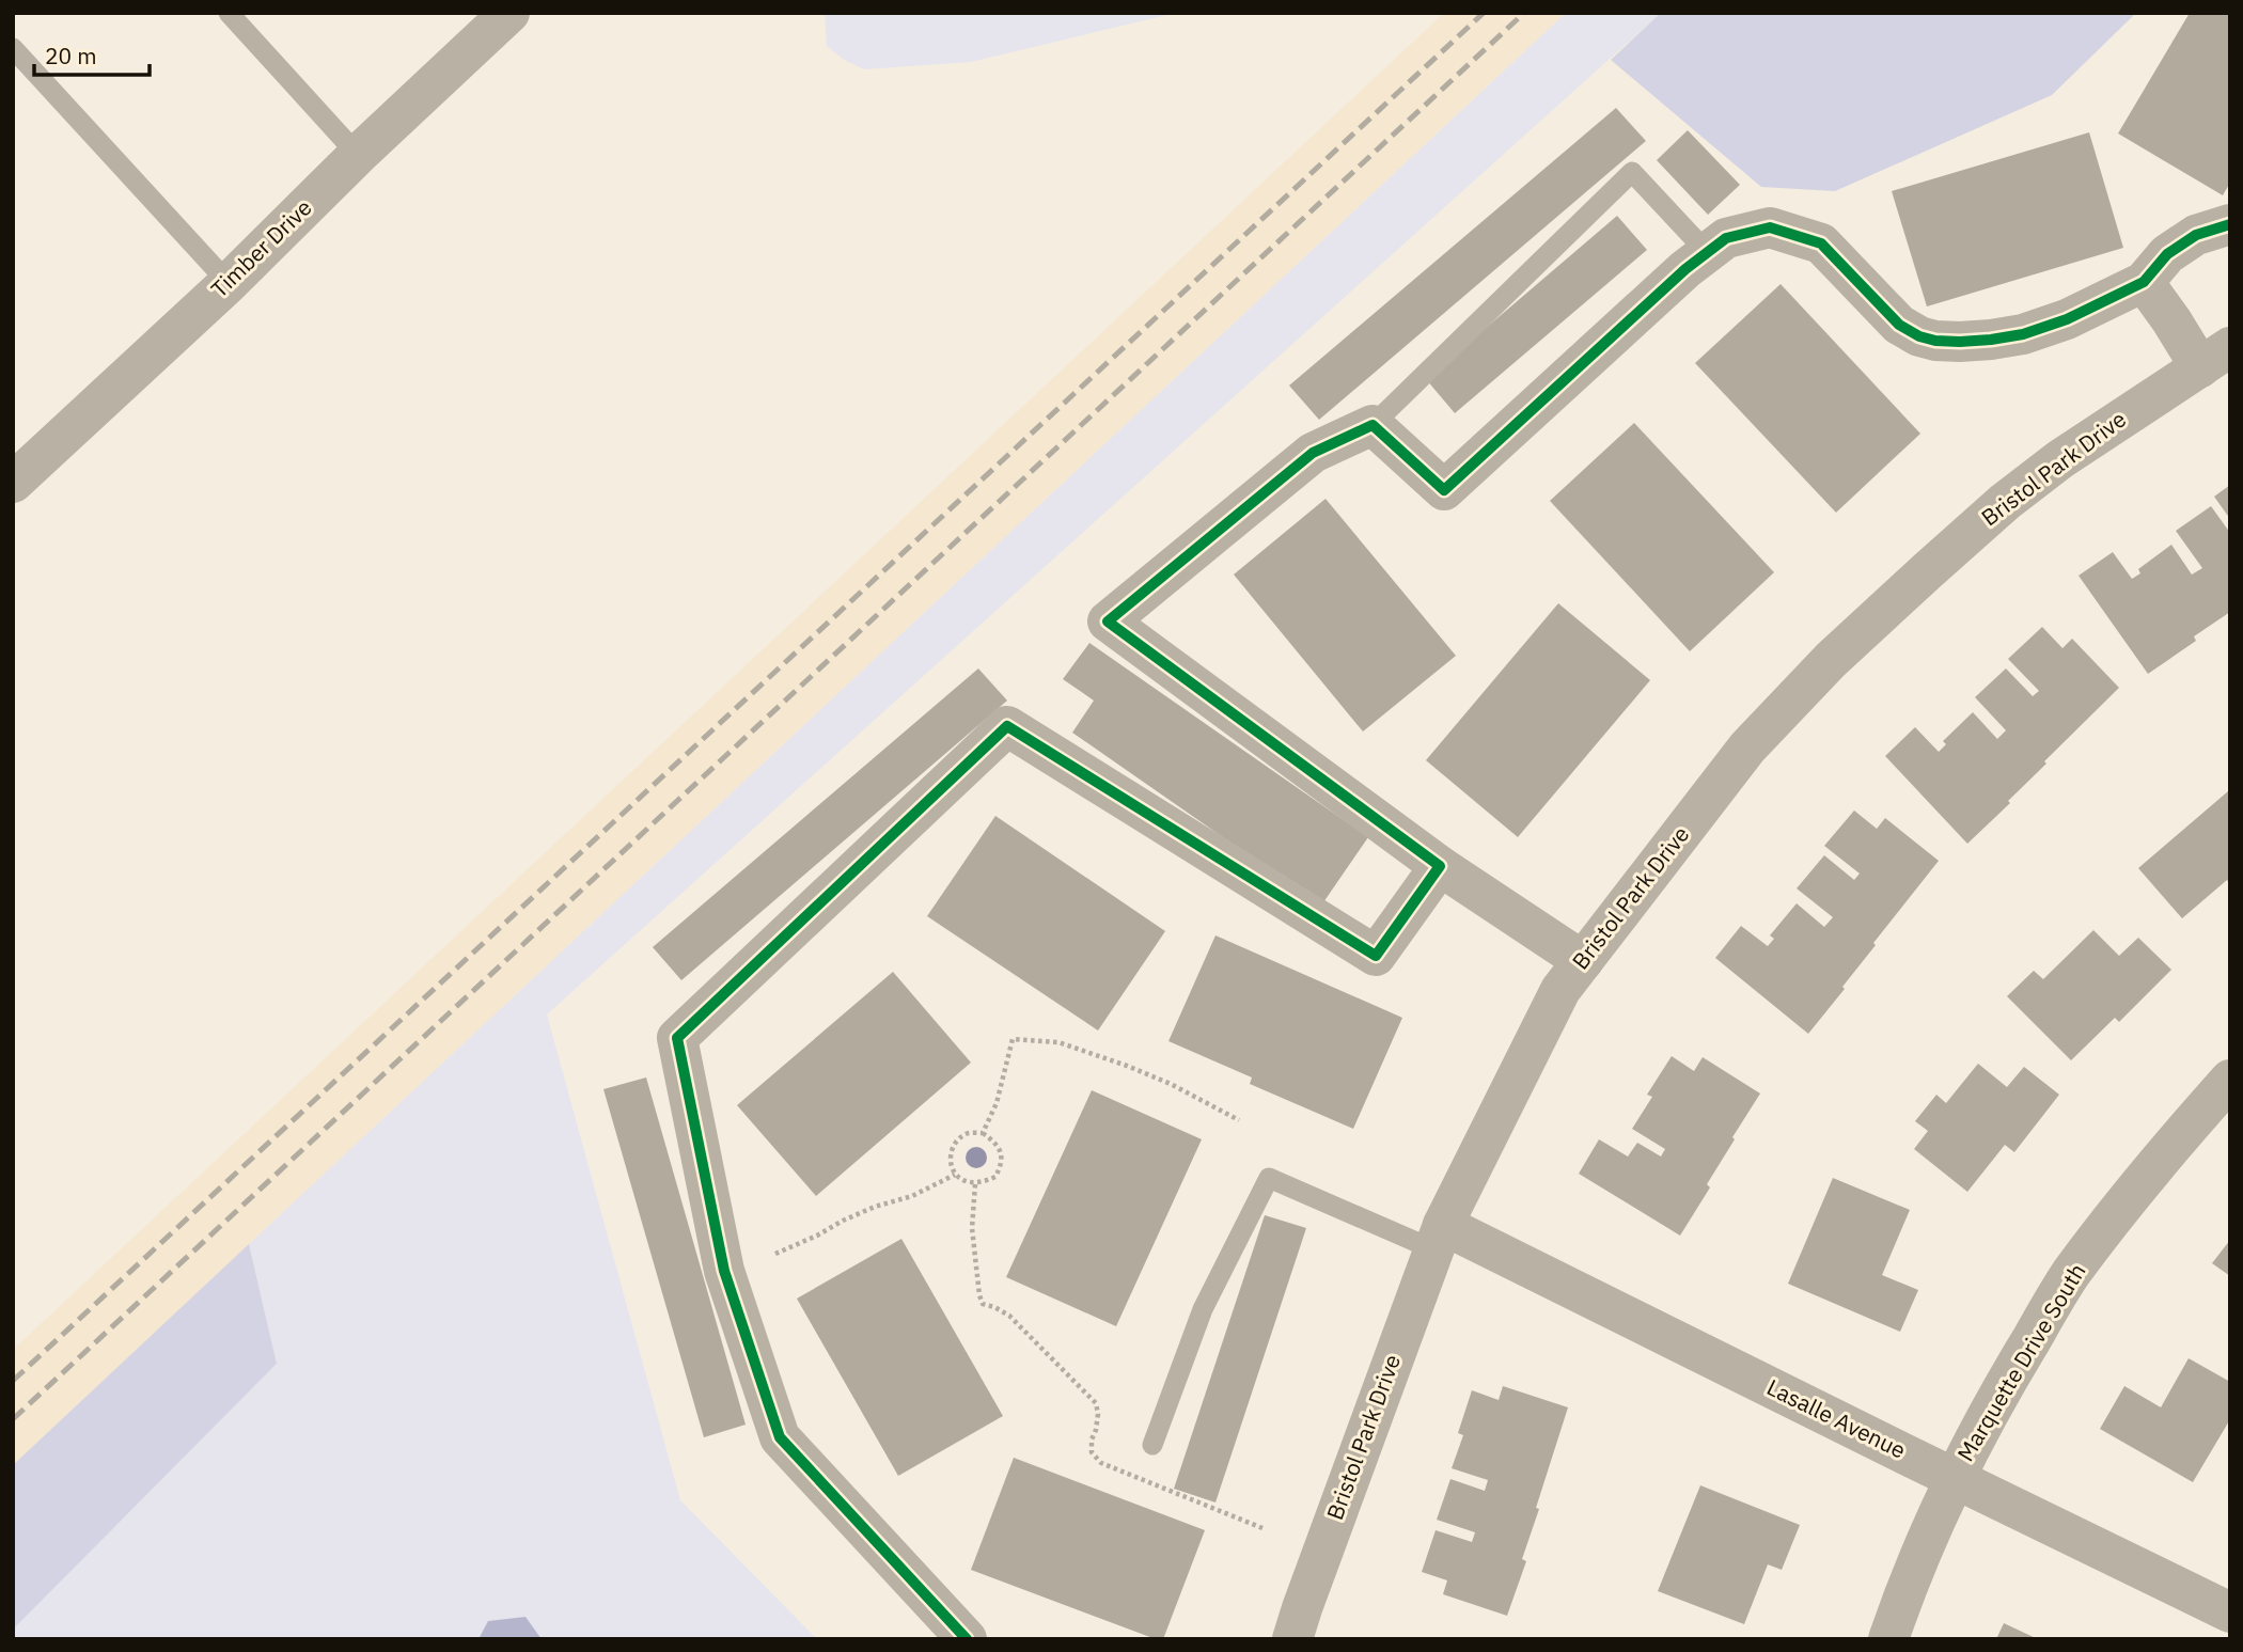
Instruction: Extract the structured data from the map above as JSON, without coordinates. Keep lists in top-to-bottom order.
{
  "streets": {
    "street": [
      "Timber Drive",
      "Bristol Park Drive",
      "Marquette Drive South",
      "Lasalle Avenue"
    ]
  },
  "crossings": [
    ["Bristol Park Drive", "Lasalle Avenue"],
    ["Marquette Drive South", "Lasalle Avenue"]
  ],
  "scale_bar": "20 m"
}
